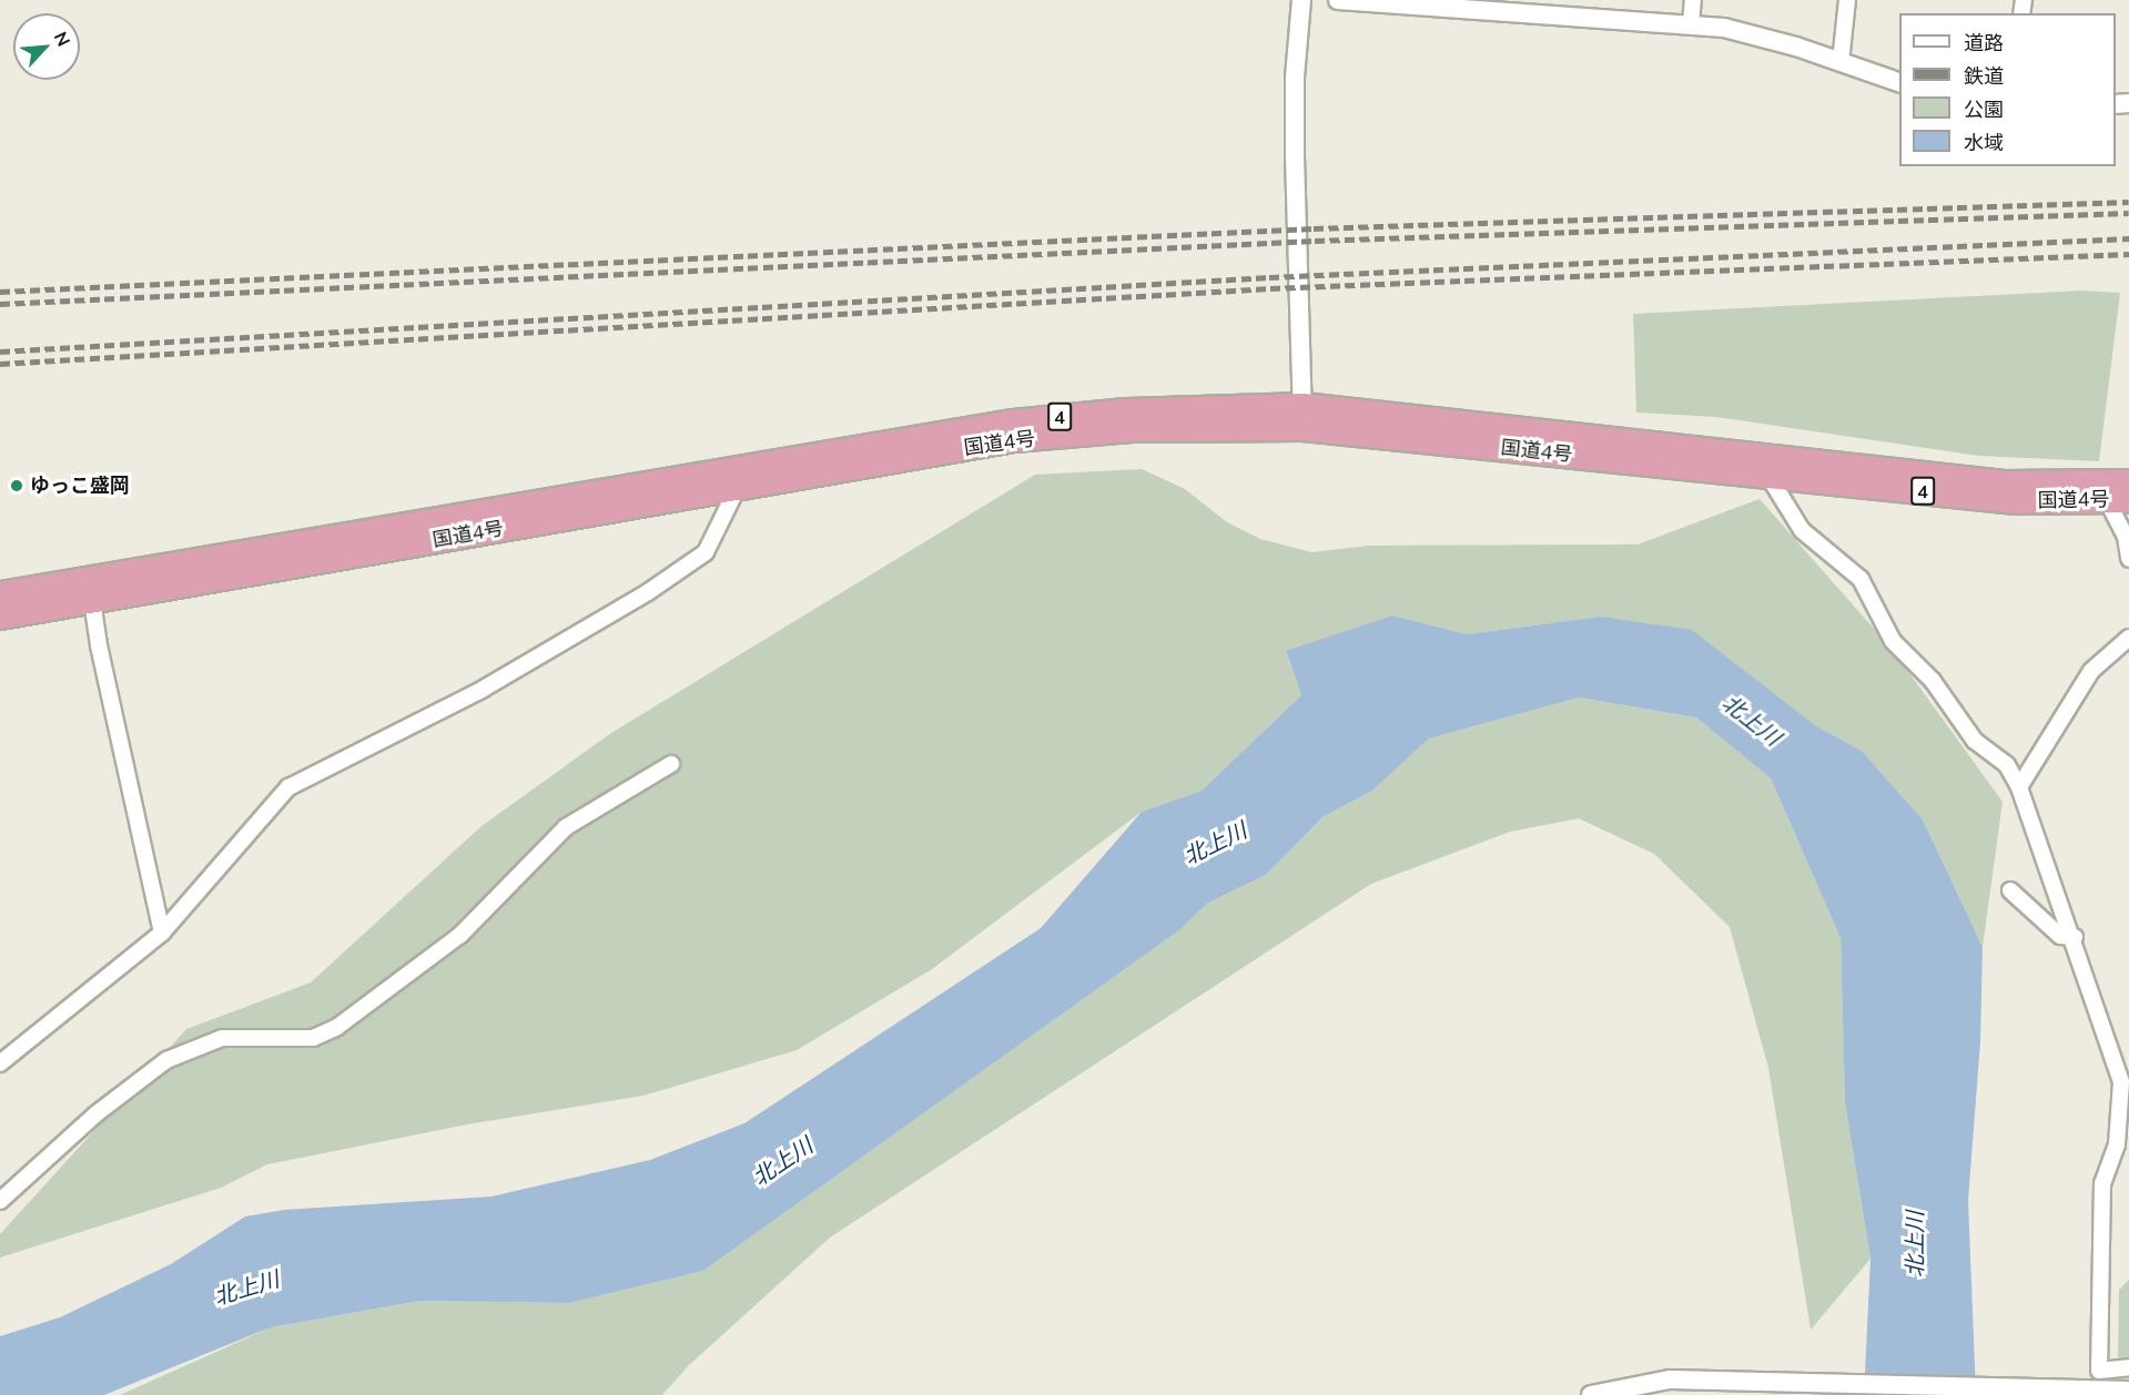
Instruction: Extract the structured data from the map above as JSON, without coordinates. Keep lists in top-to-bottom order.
{
  "streets": {
    "highway": ["4", "国道4号"]
  },
  "water": ["北上川"],
  "places": ["ゆっこ盛岡"],
  "legend": [
    "道路",
    "鉄道",
    "公園",
    "水域"
  ],
  "north": "top right"
}
